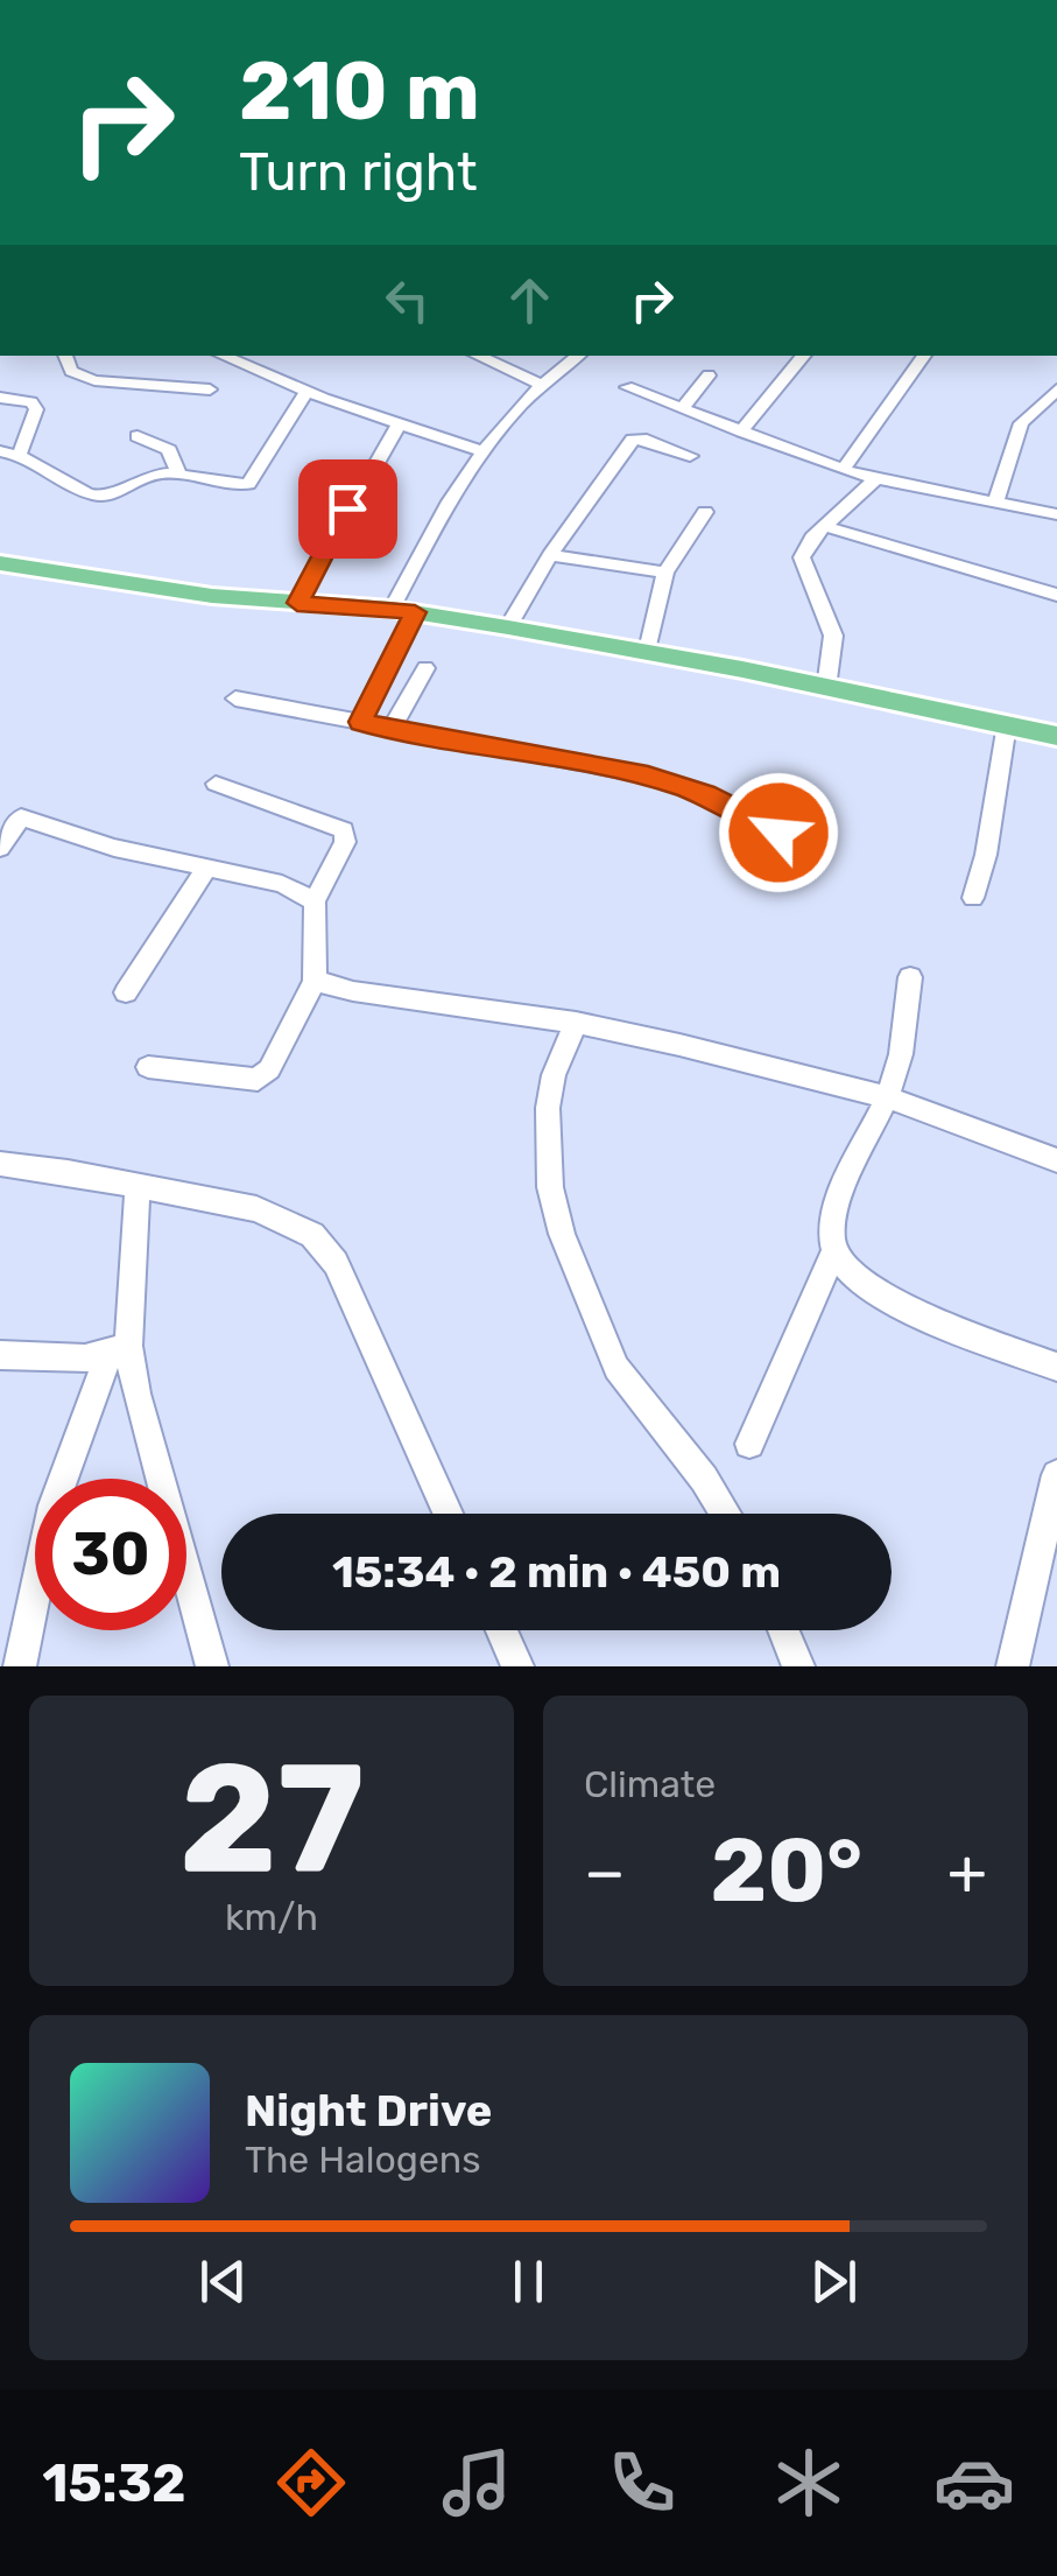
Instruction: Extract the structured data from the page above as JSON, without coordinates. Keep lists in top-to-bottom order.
{
  "page": {
    "turn": ["210 m", "Turn right"],
    "limit": "30",
    "trip": "15:34 · 2 min · 450 m",
    "tile": [
      ["27", "km/h"],
      "Climate"
    ],
    "heat": ["−", "20°", "+"],
    "song": ["Night Drive", "The Halogens"],
    "tabs": "15:32"
  }
}
